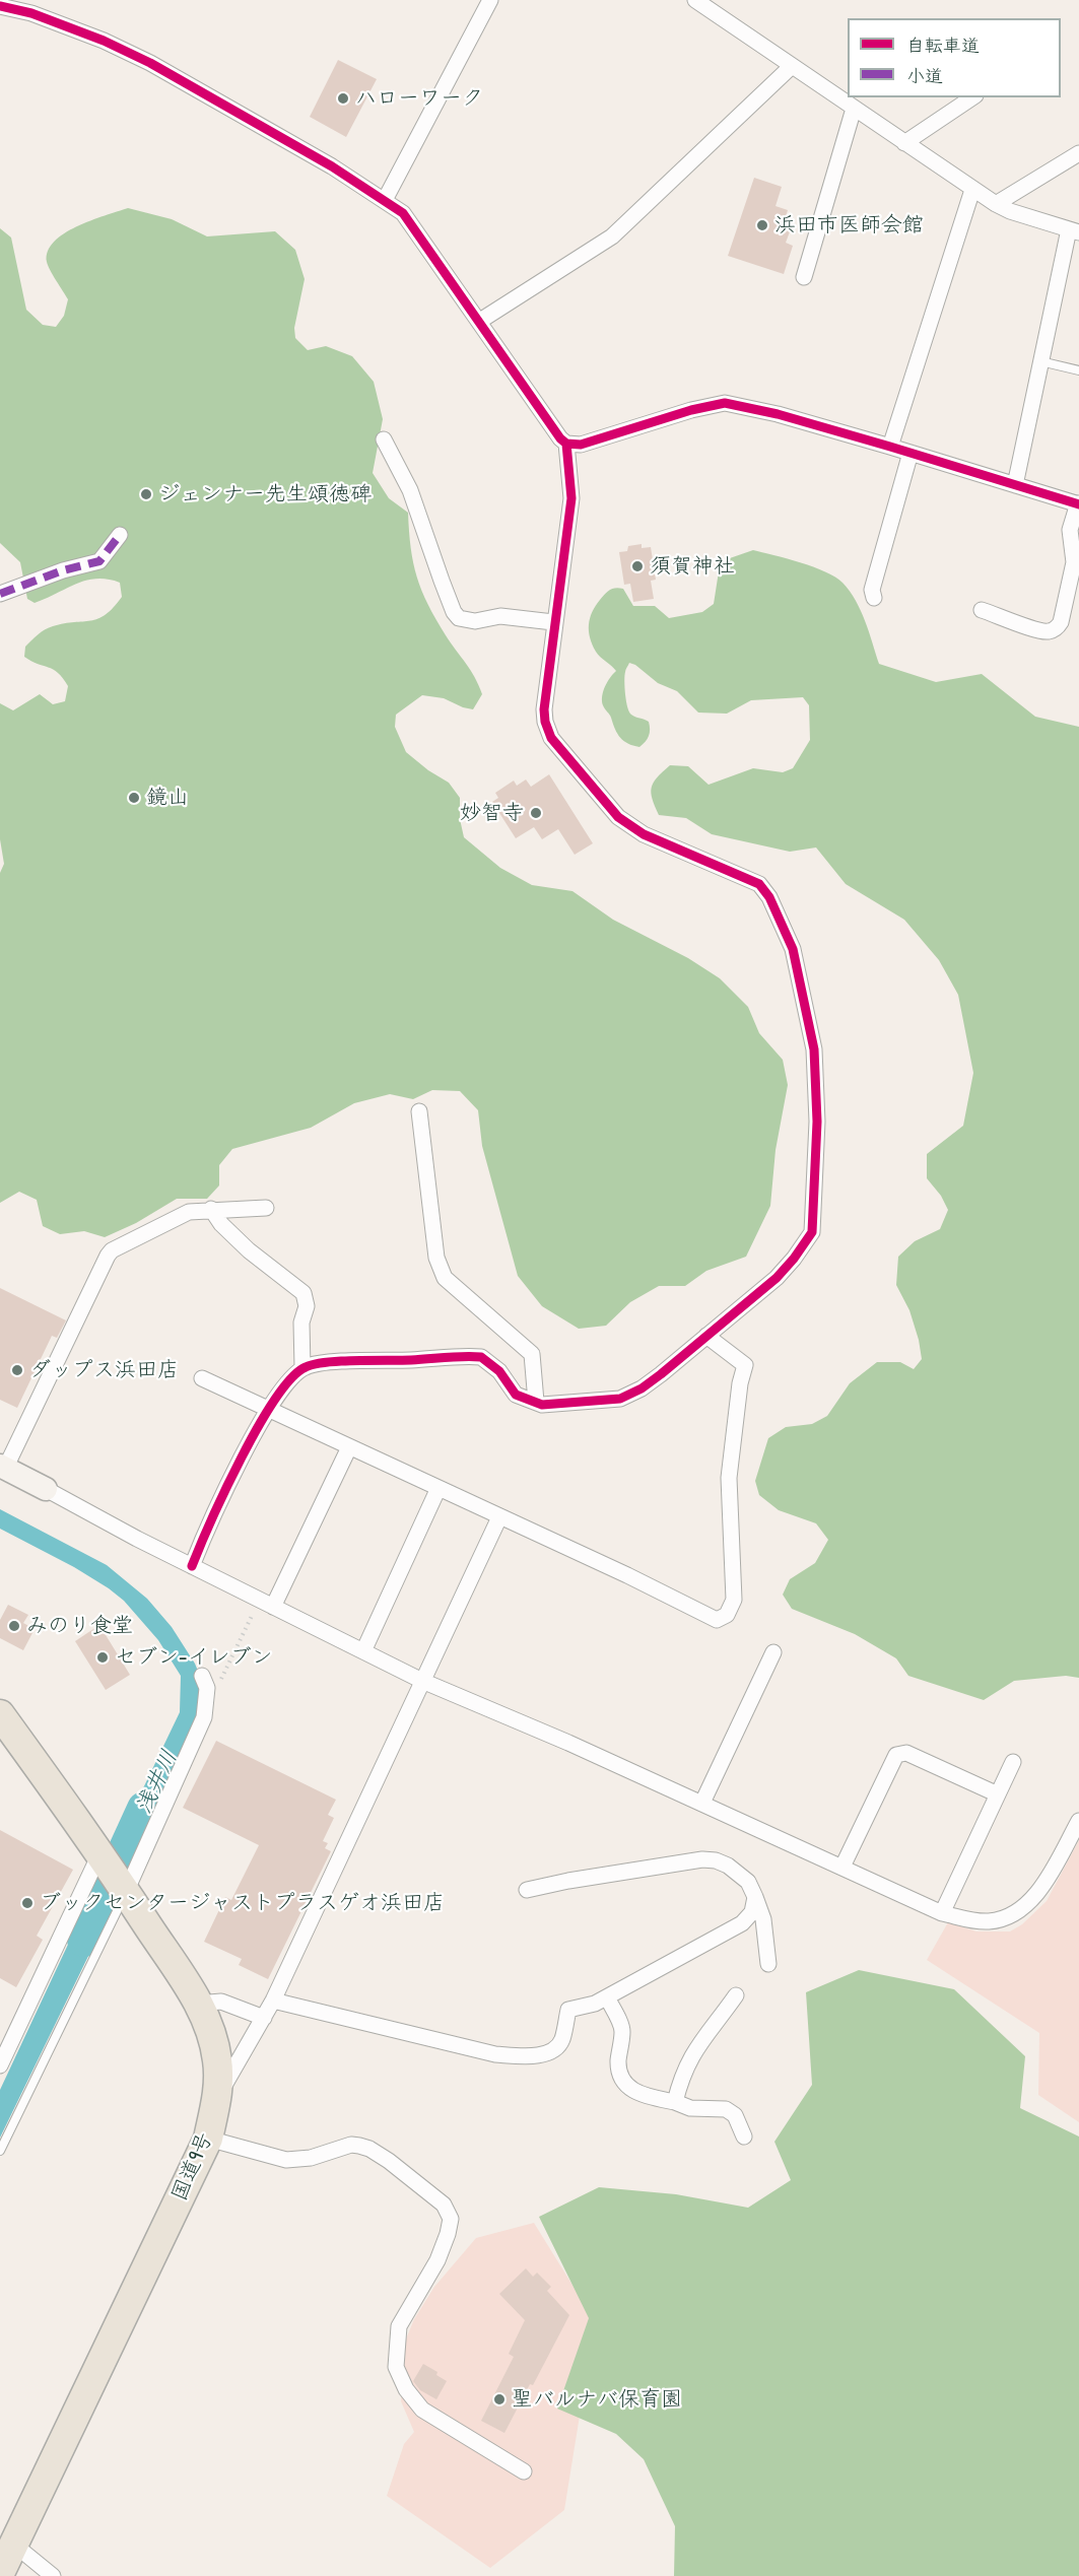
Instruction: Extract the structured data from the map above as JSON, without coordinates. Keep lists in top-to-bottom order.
{
  "streets": {
    "highway": ["国道9号"]
  },
  "water": ["浅井川"],
  "places": [
    "ハローワーク",
    "浜田市医師会館",
    "ジェンナー先生頌徳碑",
    "須賀神社",
    "鏡山",
    "妙智寺",
    "ダップス浜田店",
    "みのり食堂",
    "セブン-イレブン",
    "ブックセンタージャストプラスゲオ浜田店",
    "聖バルナバ保育園"
  ],
  "legend": ["自転車道", "小道"]
}
